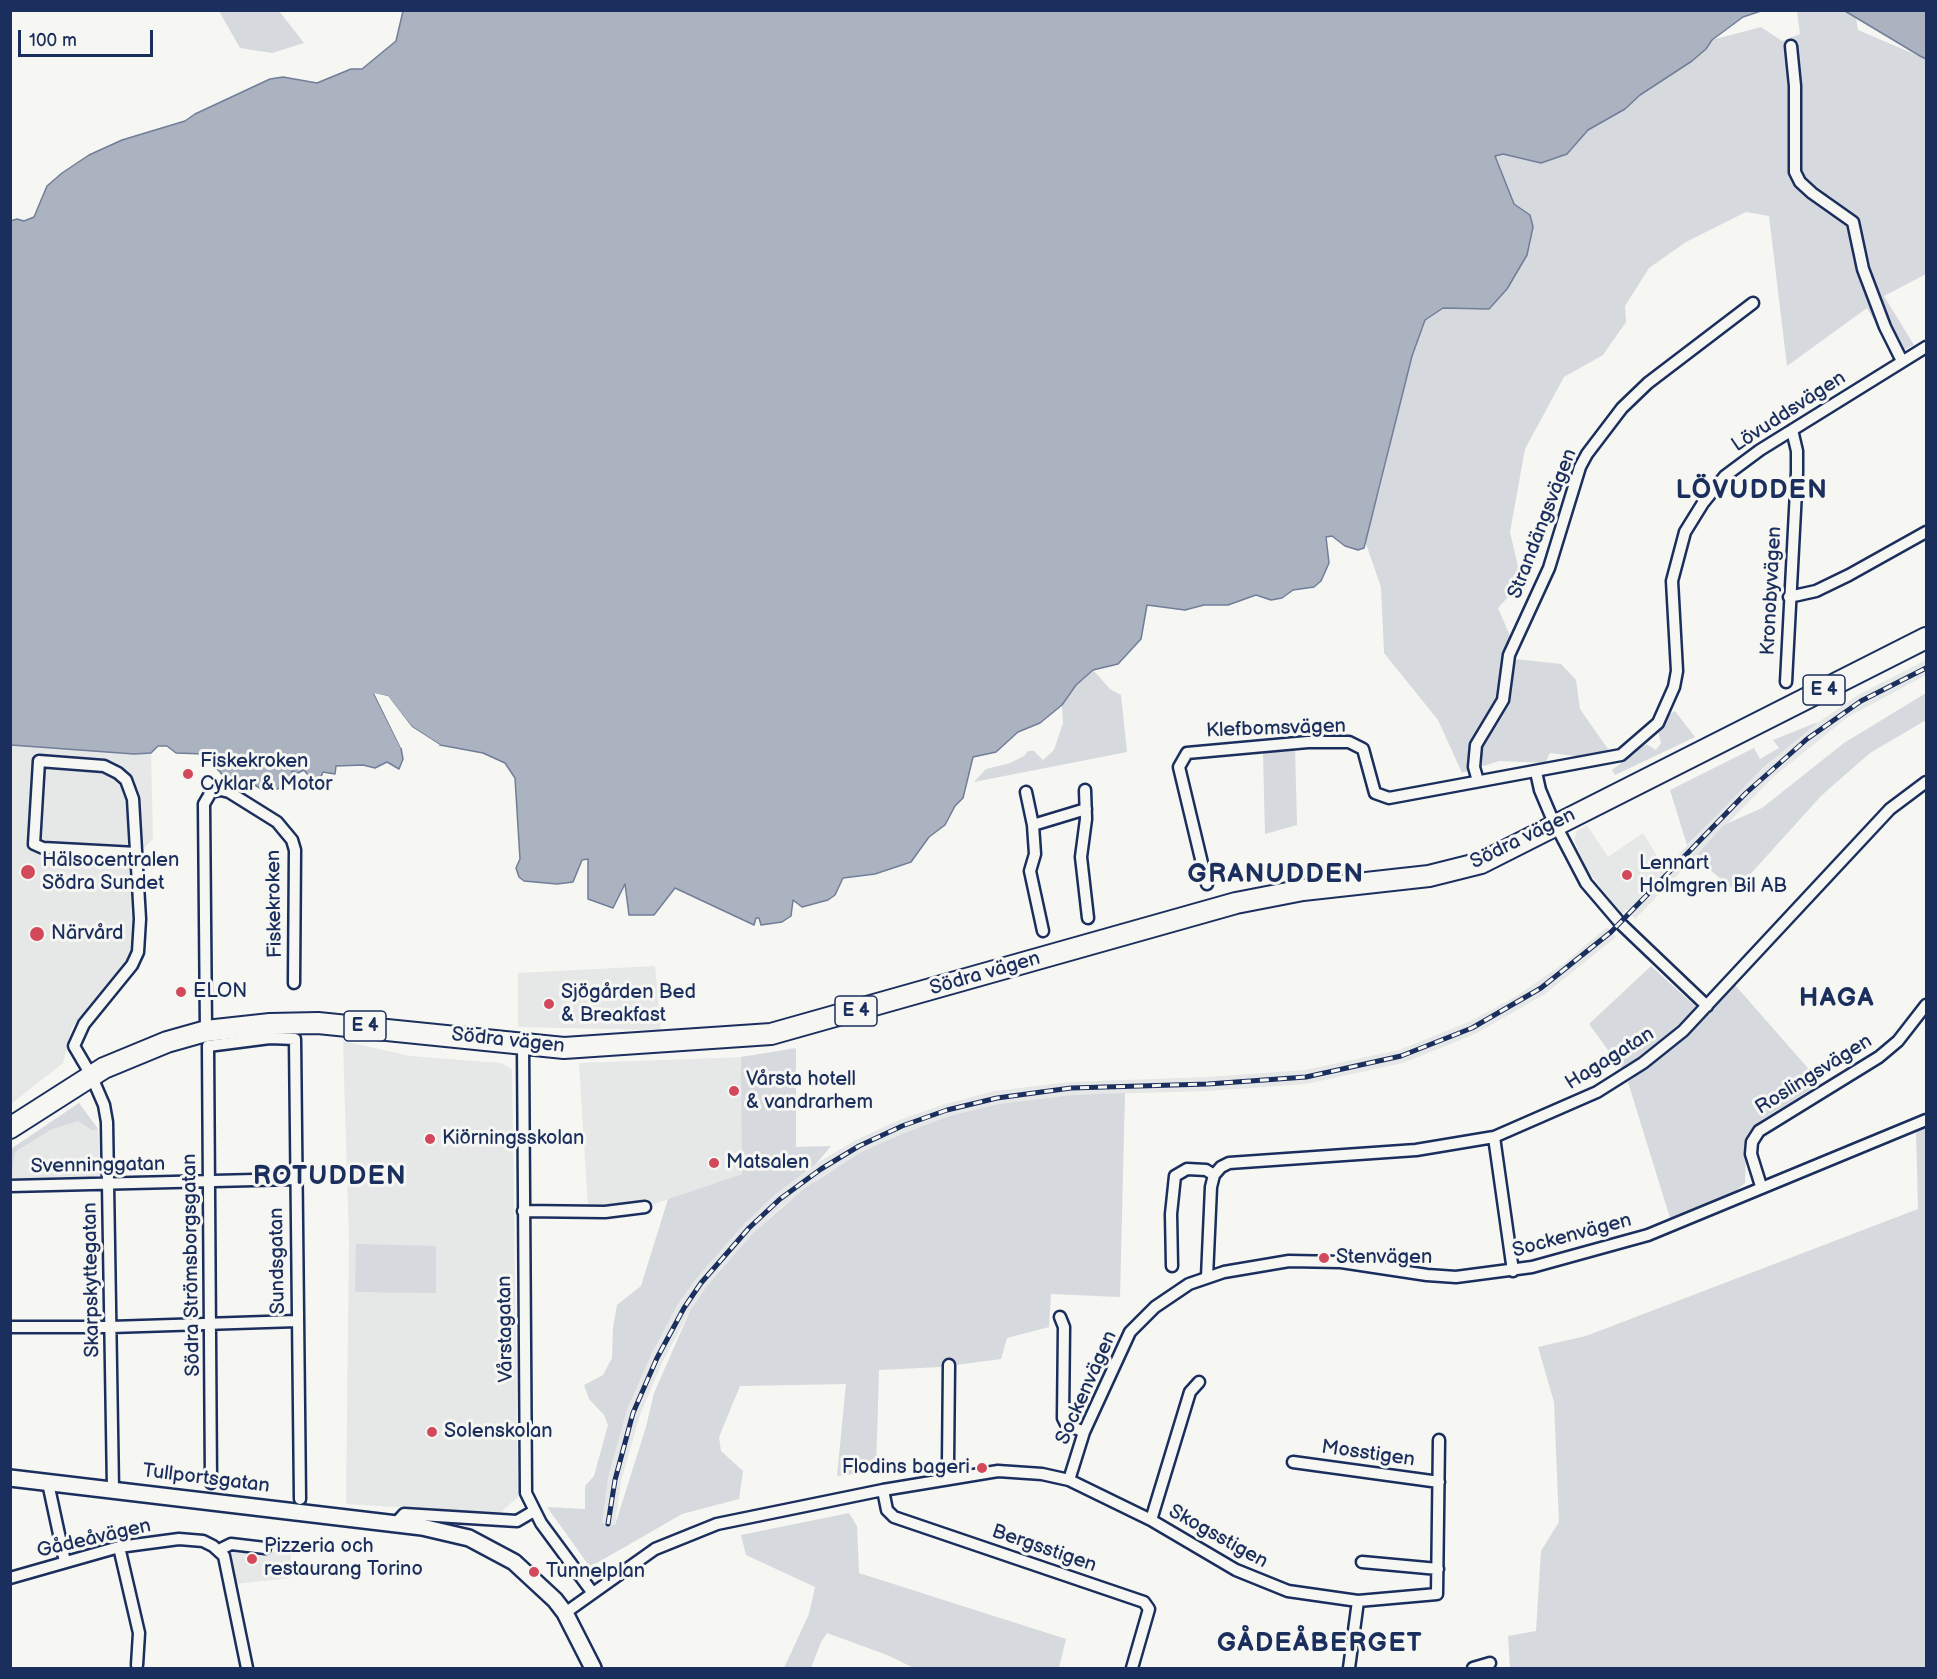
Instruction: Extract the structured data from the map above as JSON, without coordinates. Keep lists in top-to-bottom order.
{
  "streets": {
    "highway": ["E 4", "Södra vägen"],
    "main road": ["Tullportsgatan"],
    "street": [
      "Lövuddsvägen",
      "Strandängsvägen",
      "Kronobyvägen",
      "Klefbomsvägen",
      "Fiskekroken",
      "Hagagatan",
      "Roslingsvägen",
      "Svenninggatan",
      "Sockenvägen",
      "Sundsgatan",
      "Södra Strömsborgsgatan",
      "Skarpskyttegatan",
      "Vårstagatan",
      "Mosstigen",
      "Skogsstigen",
      "Gådeåvägen",
      "Bergsstigen"
    ]
  },
  "crossings": [
    ["Lövuddsvägen", "Kronobyvägen"],
    ["Lövuddsvägen", "Klefbomsvägen"],
    ["Strandängsvägen", "Klefbomsvägen"],
    ["Södra vägen", "Fiskekroken"],
    ["Södra vägen", "Sundsgatan"],
    ["Södra vägen", "Södra Strömsborgsgatan"],
    ["Södra vägen", "Skarpskyttegatan"],
    ["Södra vägen", "Vårstagatan"],
    ["Fiskekroken", "Sundsgatan"],
    ["Fiskekroken", "Södra Strömsborgsgatan"],
    ["Roslingsvägen", "Sockenvägen"],
    ["Svenninggatan", "Sundsgatan"],
    ["Svenninggatan", "Södra Strömsborgsgatan"],
    ["Svenninggatan", "Skarpskyttegatan"],
    ["Sockenvägen", "Skogsstigen"],
    ["Sundsgatan", "Södra Strömsborgsgatan"],
    ["Skarpskyttegatan", "Tullportsgatan"],
    ["Vårstagatan", "Tullportsgatan"],
    ["Mosstigen", "Skogsstigen"]
  ],
  "districts": [
    "LÖVUDDEN",
    "GRANUDDEN",
    "HAGA",
    "ROTUDDEN",
    "GÅDEÅBERGET"
  ],
  "places": [
    "Fiskekroken Cyklar & Motor",
    "Hälsocentralen Södra Sundet",
    "Lennart Holmgren Bil AB",
    "Närvård",
    "ELON",
    "Sjögården Bed & Breakfast",
    "Vårsta hotell & vandrarhem",
    "Kiörningsskolan",
    "Matsalen",
    "Stenvägen",
    "Solenskolan",
    "Flodins bageri",
    "Pizzeria och restaurang Torino",
    "Tunnelplan"
  ],
  "scale_bar": "100 m"
}
